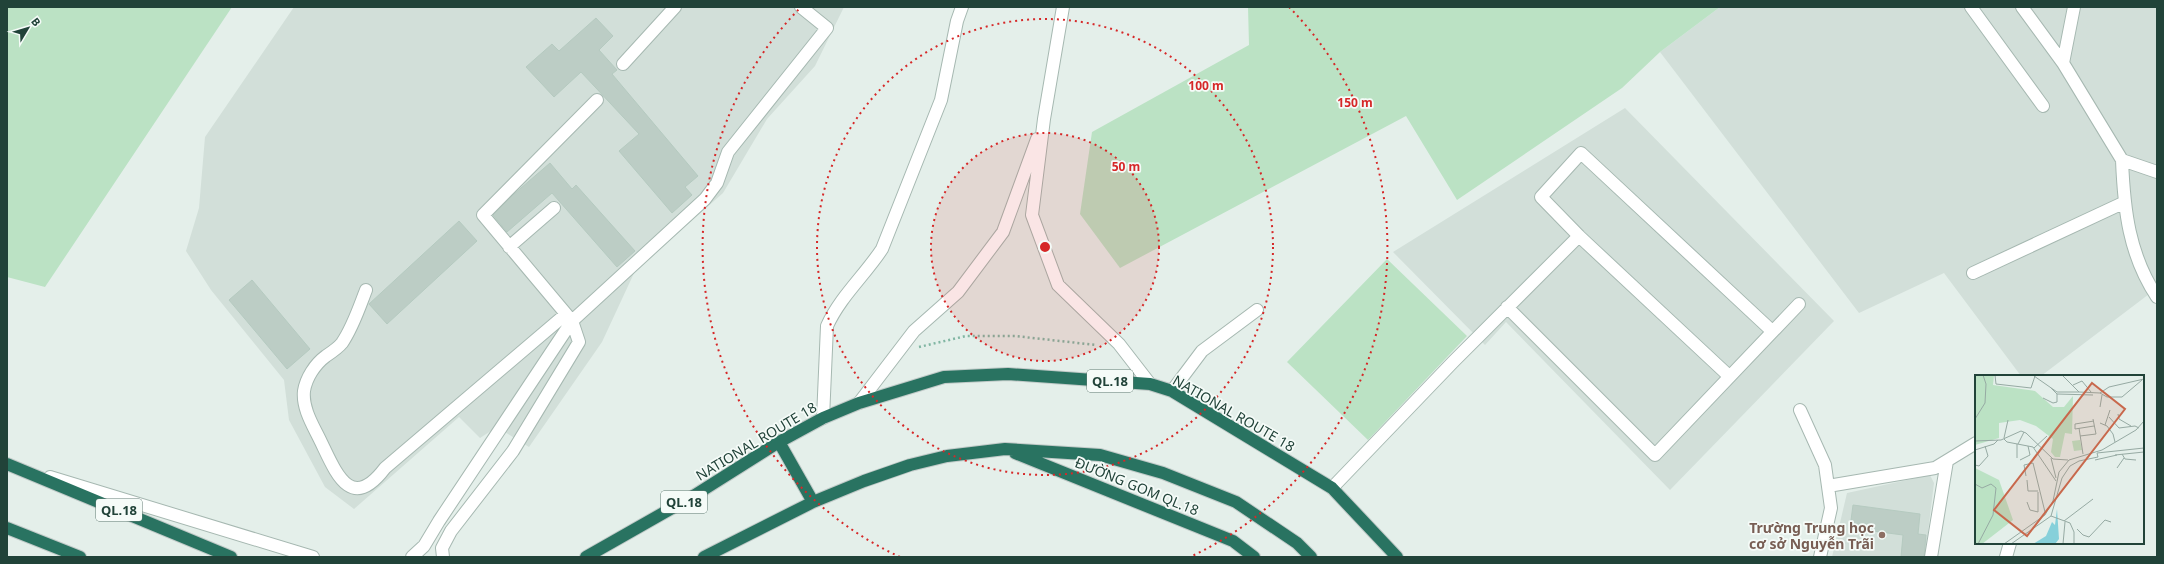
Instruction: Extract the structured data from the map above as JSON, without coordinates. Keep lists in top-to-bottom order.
{
  "streets": {
    "highway": ["QL.18", "NATIONAL ROUTE 18", "ĐƯỜNG GOM QL.18"]
  },
  "places": ["Trường Trung học cơ sở Nguyễn Trãi"],
  "north": "top right",
  "rings": ["100 m", "150 m", "50 m"]
}
